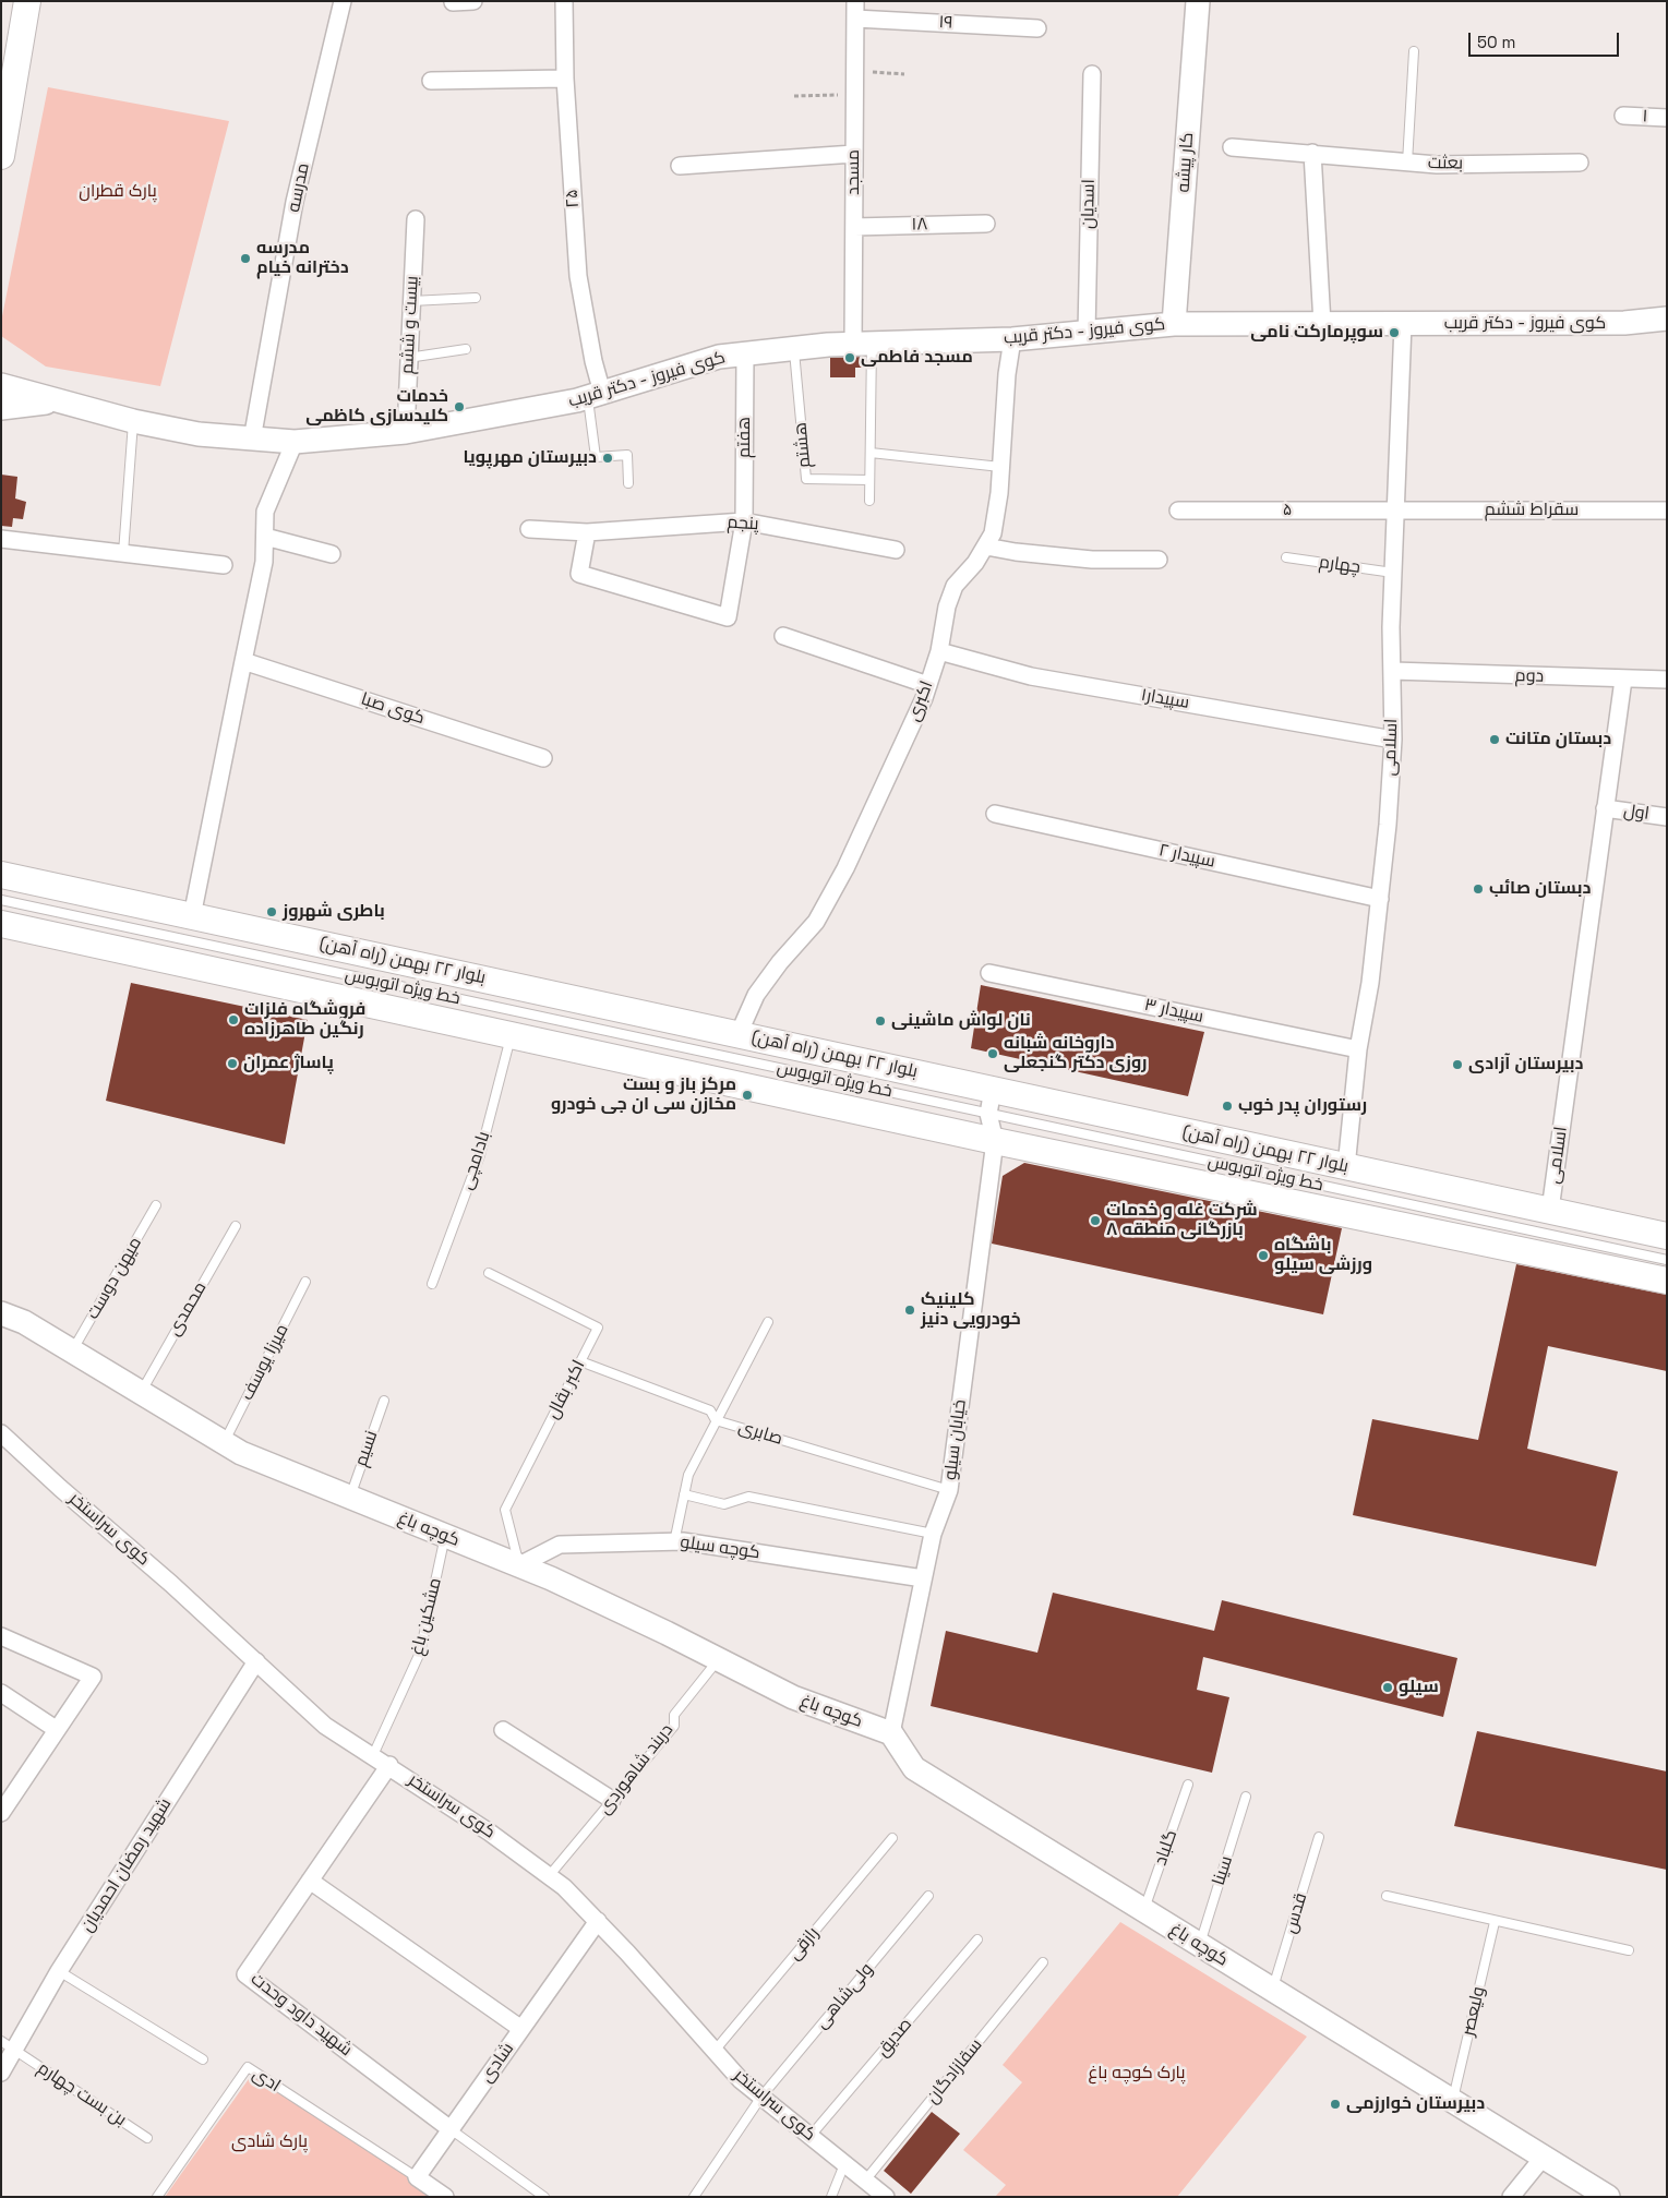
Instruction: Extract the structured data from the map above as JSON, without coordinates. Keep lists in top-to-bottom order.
{
  "streets": {
    "main road": [
      "کار پیشه",
      "کوی فیروز - دکتر قریب",
      "بلوار ۲۲ بهمن (راه آهن)",
      "کوچه باغ"
    ],
    "street": [
      "۱۹",
      "۱",
      "بعثت",
      "مسجد",
      "مدرسه",
      "۲۵",
      "اسدیان",
      "۱۸",
      "بیست و ششم",
      "هفتم",
      "۵",
      "سقراط ششم",
      "پنجم",
      "دوم",
      "سپیدار۱",
      "اکبری",
      "کوی صبا",
      "اسلامی",
      "اول",
      "سپیدار ۲",
      "سپیدار ۳",
      "خیابان سیلو",
      "کوی سراستخر",
      "کوچه سیلو",
      "شهید رمضان احمدیان",
      "شهید داود وحدت",
      "شادی"
    ],
    "lane": [
      "هشتم",
      "چهارم",
      "خط ویژه اتوبوس",
      "بادامچی",
      "میهن دوست",
      "محمدی",
      "میرزا یوسف",
      "اکبر بقال",
      "صابری",
      "نسیم",
      "مشکین باغ",
      "دربند شاهوردی",
      "گلباد",
      "سینا",
      "قدس",
      "رازقی",
      "ولی‌شاهی",
      "ولیعصر",
      "صدیق",
      "سقازادگان",
      "ادی",
      "بن بست چهارم"
    ]
  },
  "crossings": [
    ["۱۹", "مسجد"],
    ["کار پیشه", "کوی فیروز - دکتر قریب"],
    ["مسجد", "۱۸"],
    ["مسجد", "کوی فیروز - دکتر قریب"],
    ["مدرسه", "کوی فیروز - دکتر قریب"],
    ["۲۵", "کوی فیروز - دکتر قریب"],
    ["اسدیان", "کوی فیروز - دکتر قریب"],
    ["کوی فیروز - دکتر قریب", "بیست و ششم"],
    ["کوی فیروز - دکتر قریب", "هفتم"],
    ["کوی فیروز - دکتر قریب", "هشتم"],
    ["کوی فیروز - دکتر قریب", "اکبری"],
    ["کوی فیروز - دکتر قریب", "اسلامی"],
    ["هفتم", "پنجم"],
    ["۵", "سقراط ششم"],
    ["۵", "اسلامی"],
    ["سقراط ششم", "اسلامی"],
    ["چهارم", "اسلامی"],
    ["دوم", "اسلامی"],
    ["سپیدار۱", "اکبری"],
    ["سپیدار۱", "اسلامی"],
    ["اکبری", "بلوار ۲۲ بهمن (راه آهن)"],
    ["اسلامی", "اول"],
    ["اسلامی", "سپیدار ۲"],
    ["اسلامی", "بلوار ۲۲ بهمن (راه آهن)"],
    ["اسلامی", "سپیدار ۳"],
    ["بلوار ۲۲ بهمن (راه آهن)", "خط ویژه اتوبوس"],
    ["میهن دوست", "کوچه باغ"],
    ["محمدی", "کوچه باغ"],
    ["میرزا یوسف", "کوچه باغ"],
    ["اکبر بقال", "صابری"],
    ["اکبر بقال", "کوچه باغ"],
    ["اکبر بقال", "کوچه سیلو"],
    ["صابری", "خیابان سیلو"],
    ["خیابان سیلو", "کوچه باغ"],
    ["خیابان سیلو", "کوچه سیلو"],
    ["نسیم", "کوچه باغ"],
    ["کوی سراستخر", "مشکین باغ"],
    ["کوی سراستخر", "دربند شاهوردی"],
    ["کوی سراستخر", "شهید رمضان احمدیان"],
    ["کوی سراستخر", "رازقی"],
    ["کوی سراستخر", "ولی‌شاهی"],
    ["کوی سراستخر", "شهید داود وحدت"],
    ["کوی سراستخر", "صدیق"],
    ["کوی سراستخر", "شادی"],
    ["کوی سراستخر", "سقازادگان"],
    ["کوچه باغ", "کوچه سیلو"],
    ["کوچه باغ", "مشکین باغ"],
    ["کوچه باغ", "دربند شاهوردی"],
    ["کوچه باغ", "گلباد"],
    ["کوچه باغ", "سینا"],
    ["کوچه باغ", "قدس"],
    ["کوچه باغ", "ولیعصر"],
    ["شهید رمضان احمدیان", "بن بست چهارم"],
    ["شهید داود وحدت", "شادی"],
    ["شادی", "ادی"]
  ],
  "parks": ["پارک قطران", "پارک کوچه باغ", "پارک شادی"],
  "places": [
    "مدرسه دخترانه خیام",
    "سوپرمارکت نامی",
    "مسجد فاطمی",
    "خدمات کلیدسازی کاظمی",
    "دبیرستان مهرپویا",
    "دبستان متانت",
    "دبستان صائب",
    "باطری شهروز",
    "فروشگاه فلزات رنگین طاهرزاده",
    "نان لواش ماشینی",
    "داروخانه شبانه روزی دکتر گنجعلی",
    "پاساژ عمران",
    "دبیرستان آزادی",
    "مرکز باز و بست مخازن سی ان جی خودرو",
    "رستوران پدر خوب",
    "شرکت غله و خدمات بازرگانی منطقه ۸",
    "باشگاه ورزشی سیلو",
    "کلینیک خودرویی دنیز",
    "سیلو",
    "دبیرستان خوارزمی"
  ],
  "scale_bar": "50 m"
}
